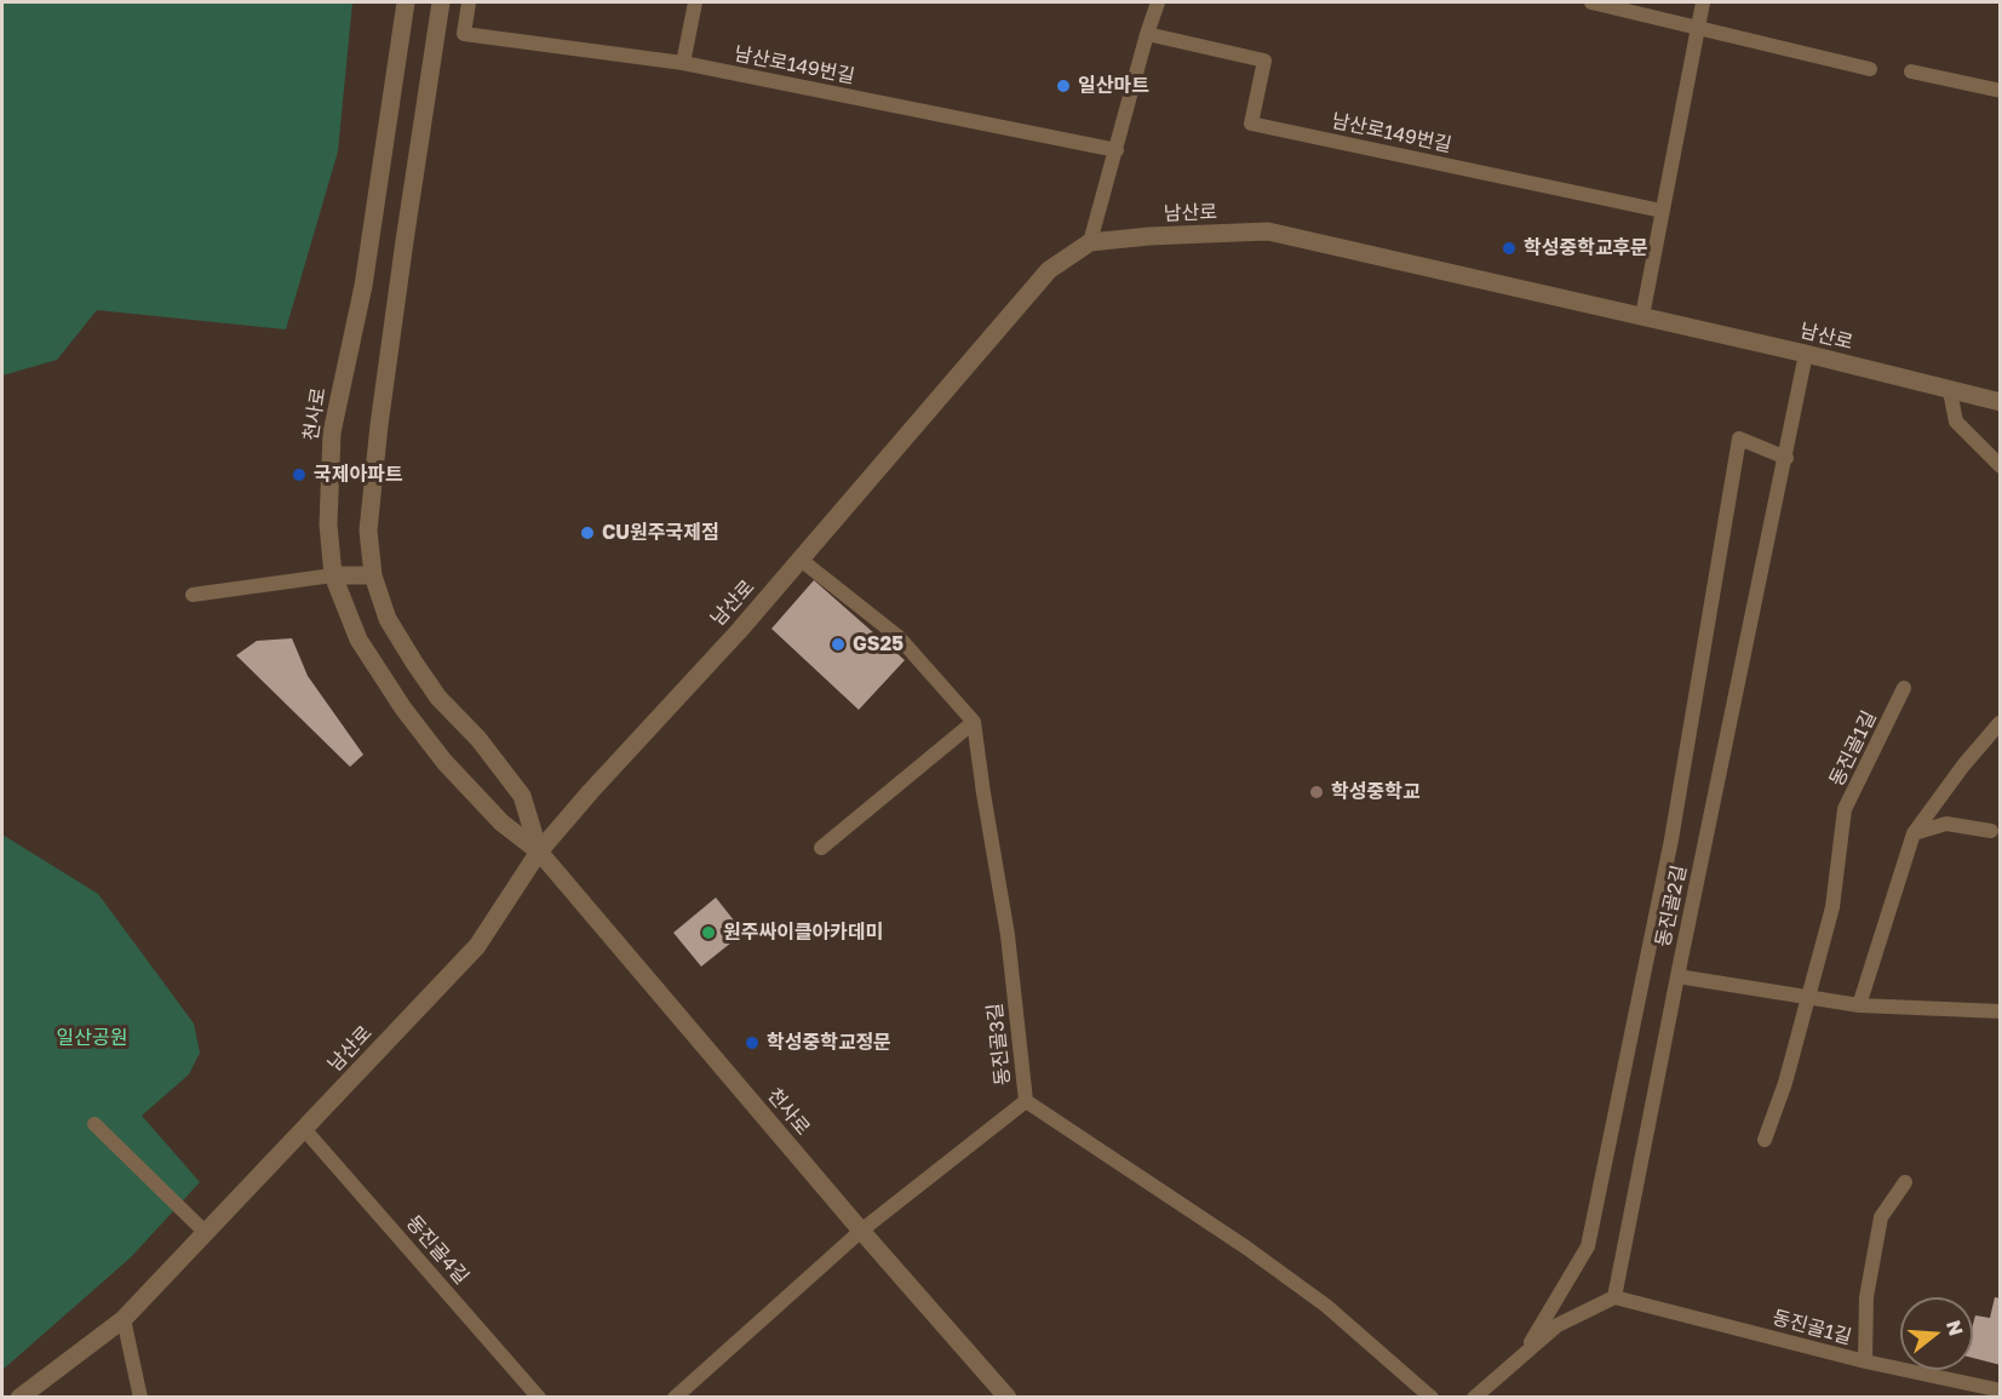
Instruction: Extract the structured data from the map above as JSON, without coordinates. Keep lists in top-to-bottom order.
{
  "streets": {
    "street": ["남산로", "천사로"],
    "lane": [
      "남산로149번길",
      "동진골1길",
      "동진골2길",
      "동진골3길",
      "동진골4길"
    ]
  },
  "crossings": [
    ["남산로", "천사로"],
    ["남산로", "동진골2길"],
    ["남산로", "동진골4길"],
    ["동진골1길", "동진골2길"]
  ],
  "parks": ["일산공원"],
  "places": [
    "일산마트",
    "학성중학교후문",
    "국제아파트",
    "CU원주국제점",
    "GS25",
    "학성중학교",
    "원주싸이클아카데미",
    "학성중학교정문"
  ],
  "north": "right"
}
